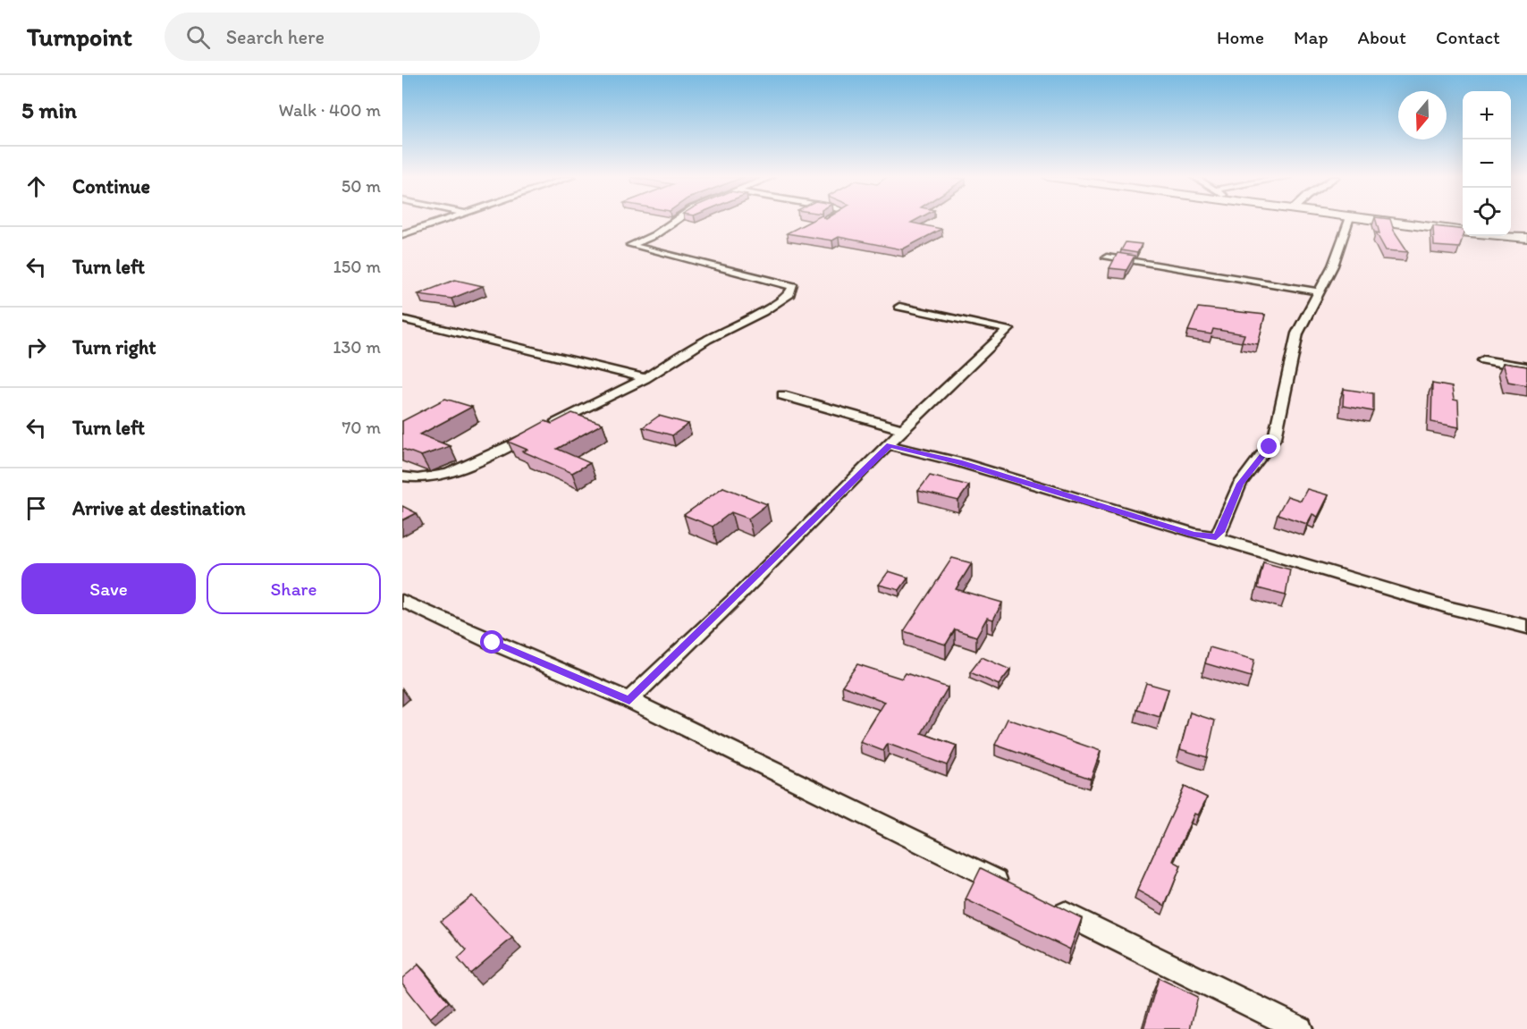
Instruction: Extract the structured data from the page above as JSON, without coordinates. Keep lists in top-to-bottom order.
{
  "north": "bottom",
  "page": {
    "header": "Turnpoint",
    "search": "Search here",
    "nav": [
      "Home",
      "Map",
      "About",
      "Contact"
    ],
    "heading": ["5 min", "Walk · 400 m"],
    "map_buttons": ["+", "−"],
    "list": [
      ["Continue", "50 m"],
      ["Turn left", "150 m"],
      ["Turn right", "130 m"],
      ["Turn left", "70 m"],
      "Arrive at destination"
    ],
    "buttons": ["Save", "Share"]
  }
}
